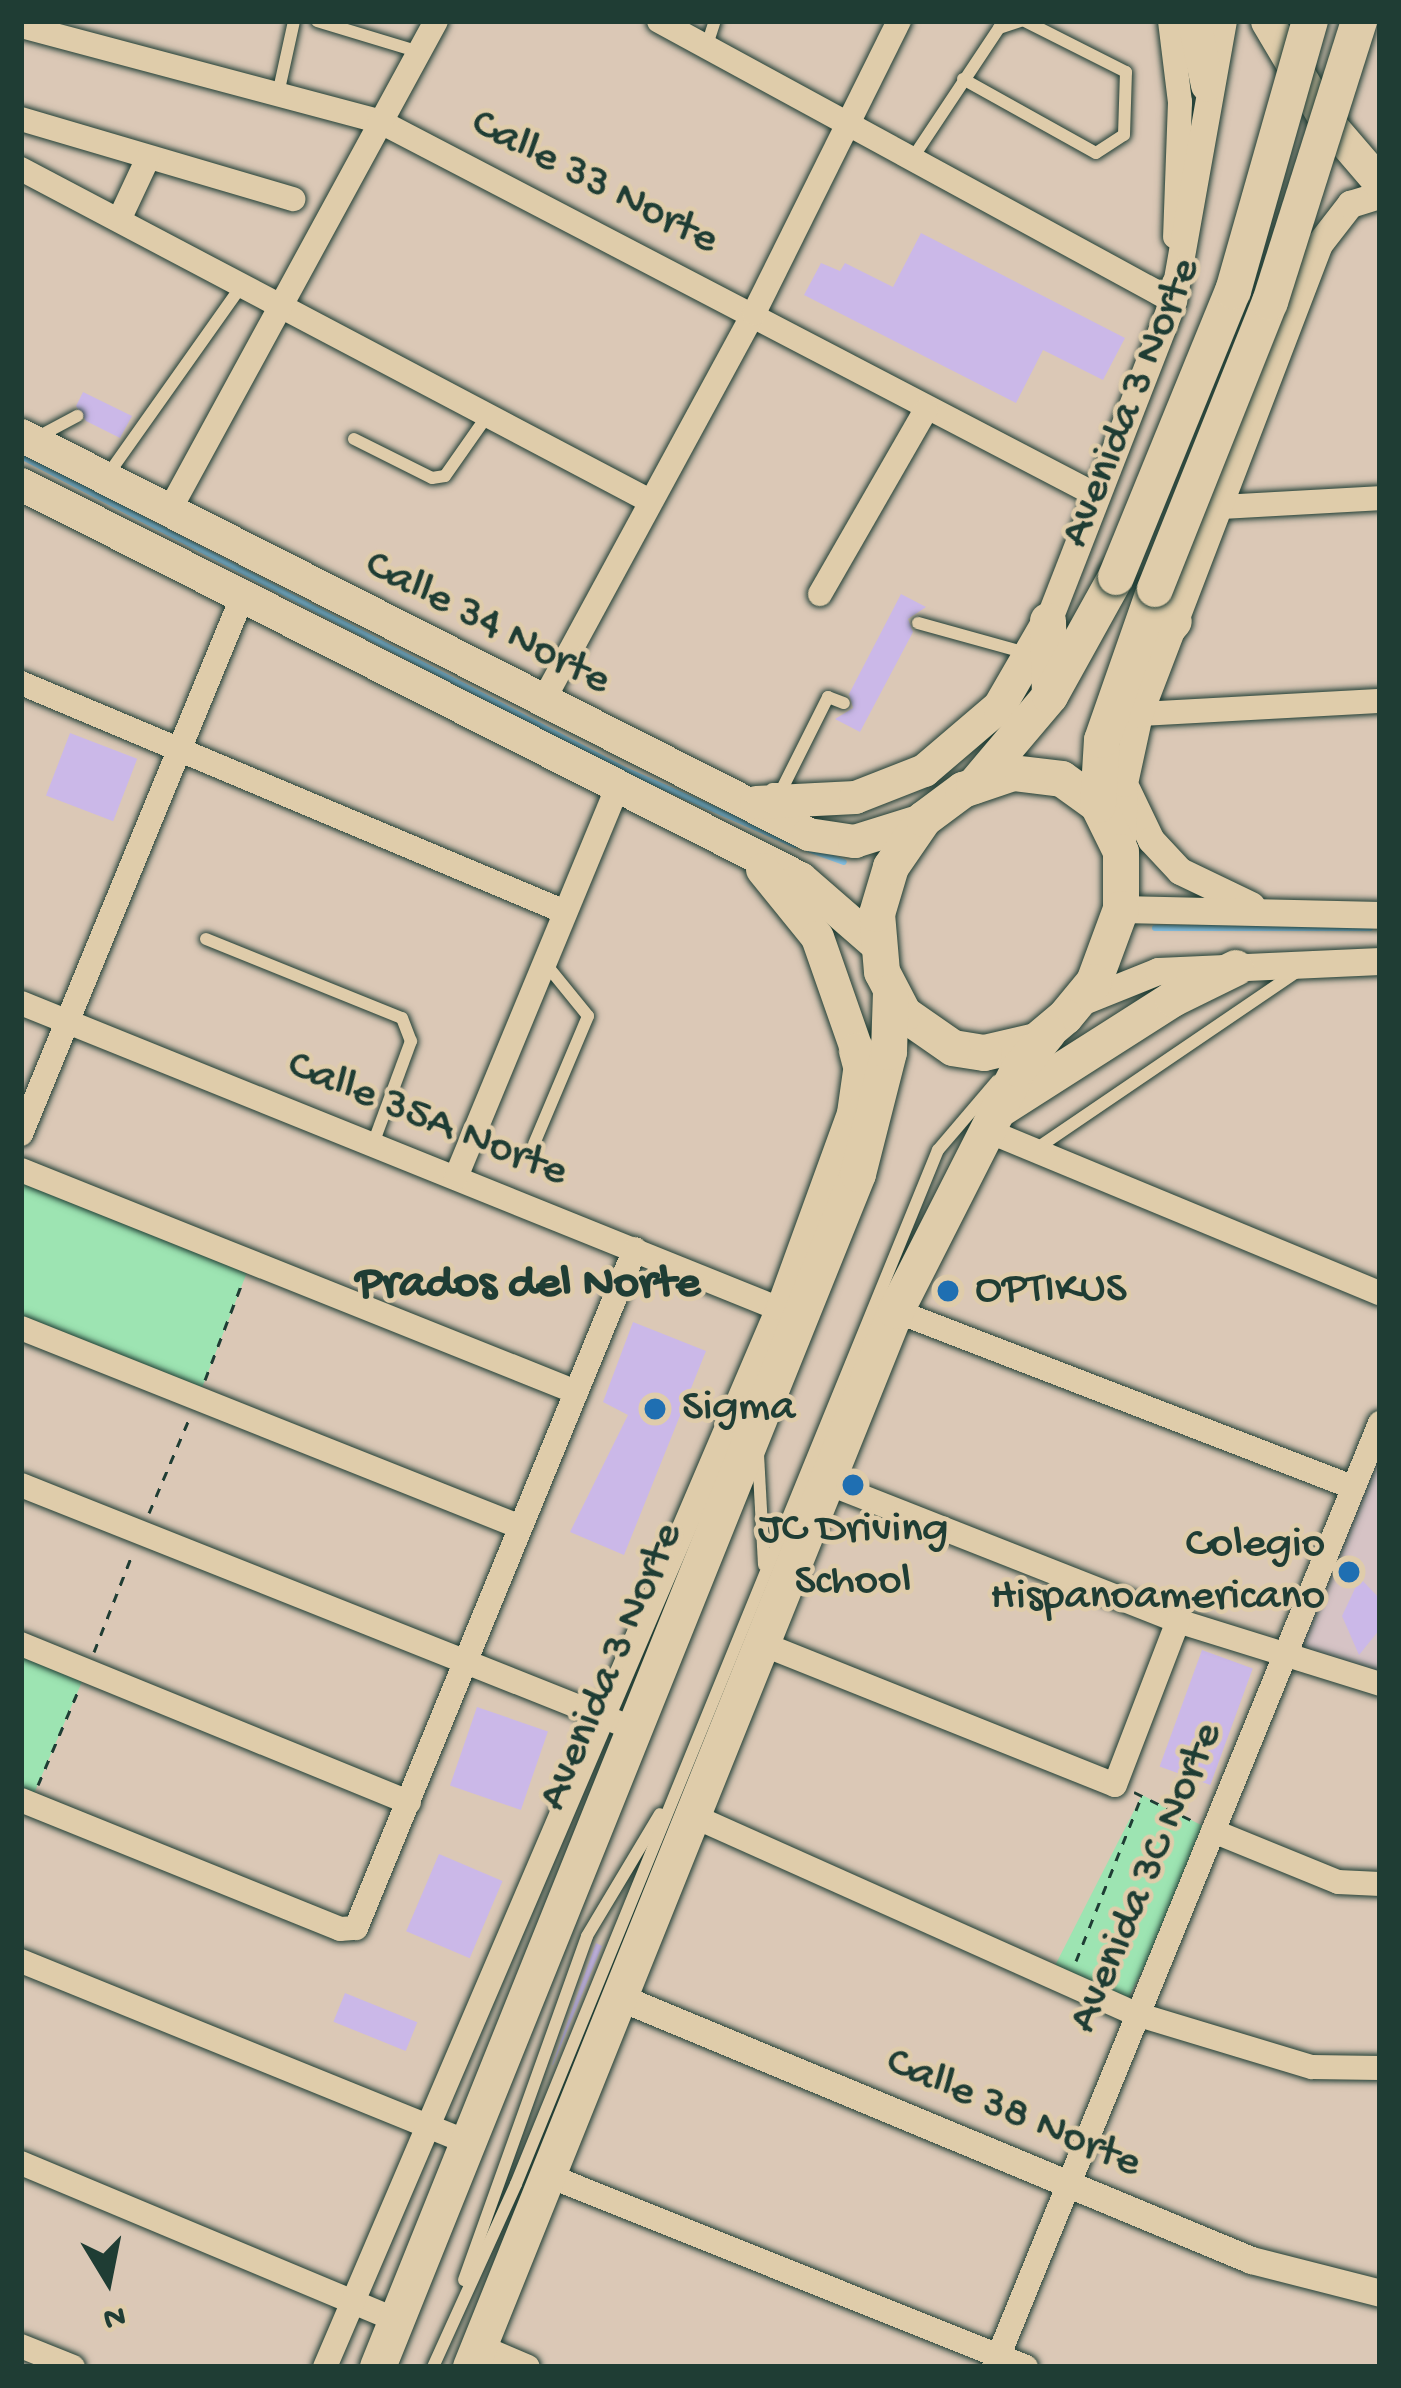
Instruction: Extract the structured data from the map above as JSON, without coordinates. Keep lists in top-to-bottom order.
{
  "streets": {
    "main road": ["Avenida 3 Norte", "Calle 34 Norte"],
    "street": [
      "Calle 33 Norte",
      "Calle 35A Norte",
      "Avenida 3C Norte",
      "Calle 38 Norte"
    ]
  },
  "crossings": [
    ["Calle 33 Norte", "Avenida 3 Norte"],
    ["Avenida 3 Norte", "Calle 34 Norte"],
    ["Avenida 3 Norte", "Calle 35A Norte"],
    ["Avenida 3C Norte", "Calle 38 Norte"]
  ],
  "districts": ["Prados del Norte"],
  "places": [
    "OPTIKUS",
    "Sigma",
    "JC Driving School",
    "Colegio Hispanoamericano"
  ],
  "north": "bottom"
}
